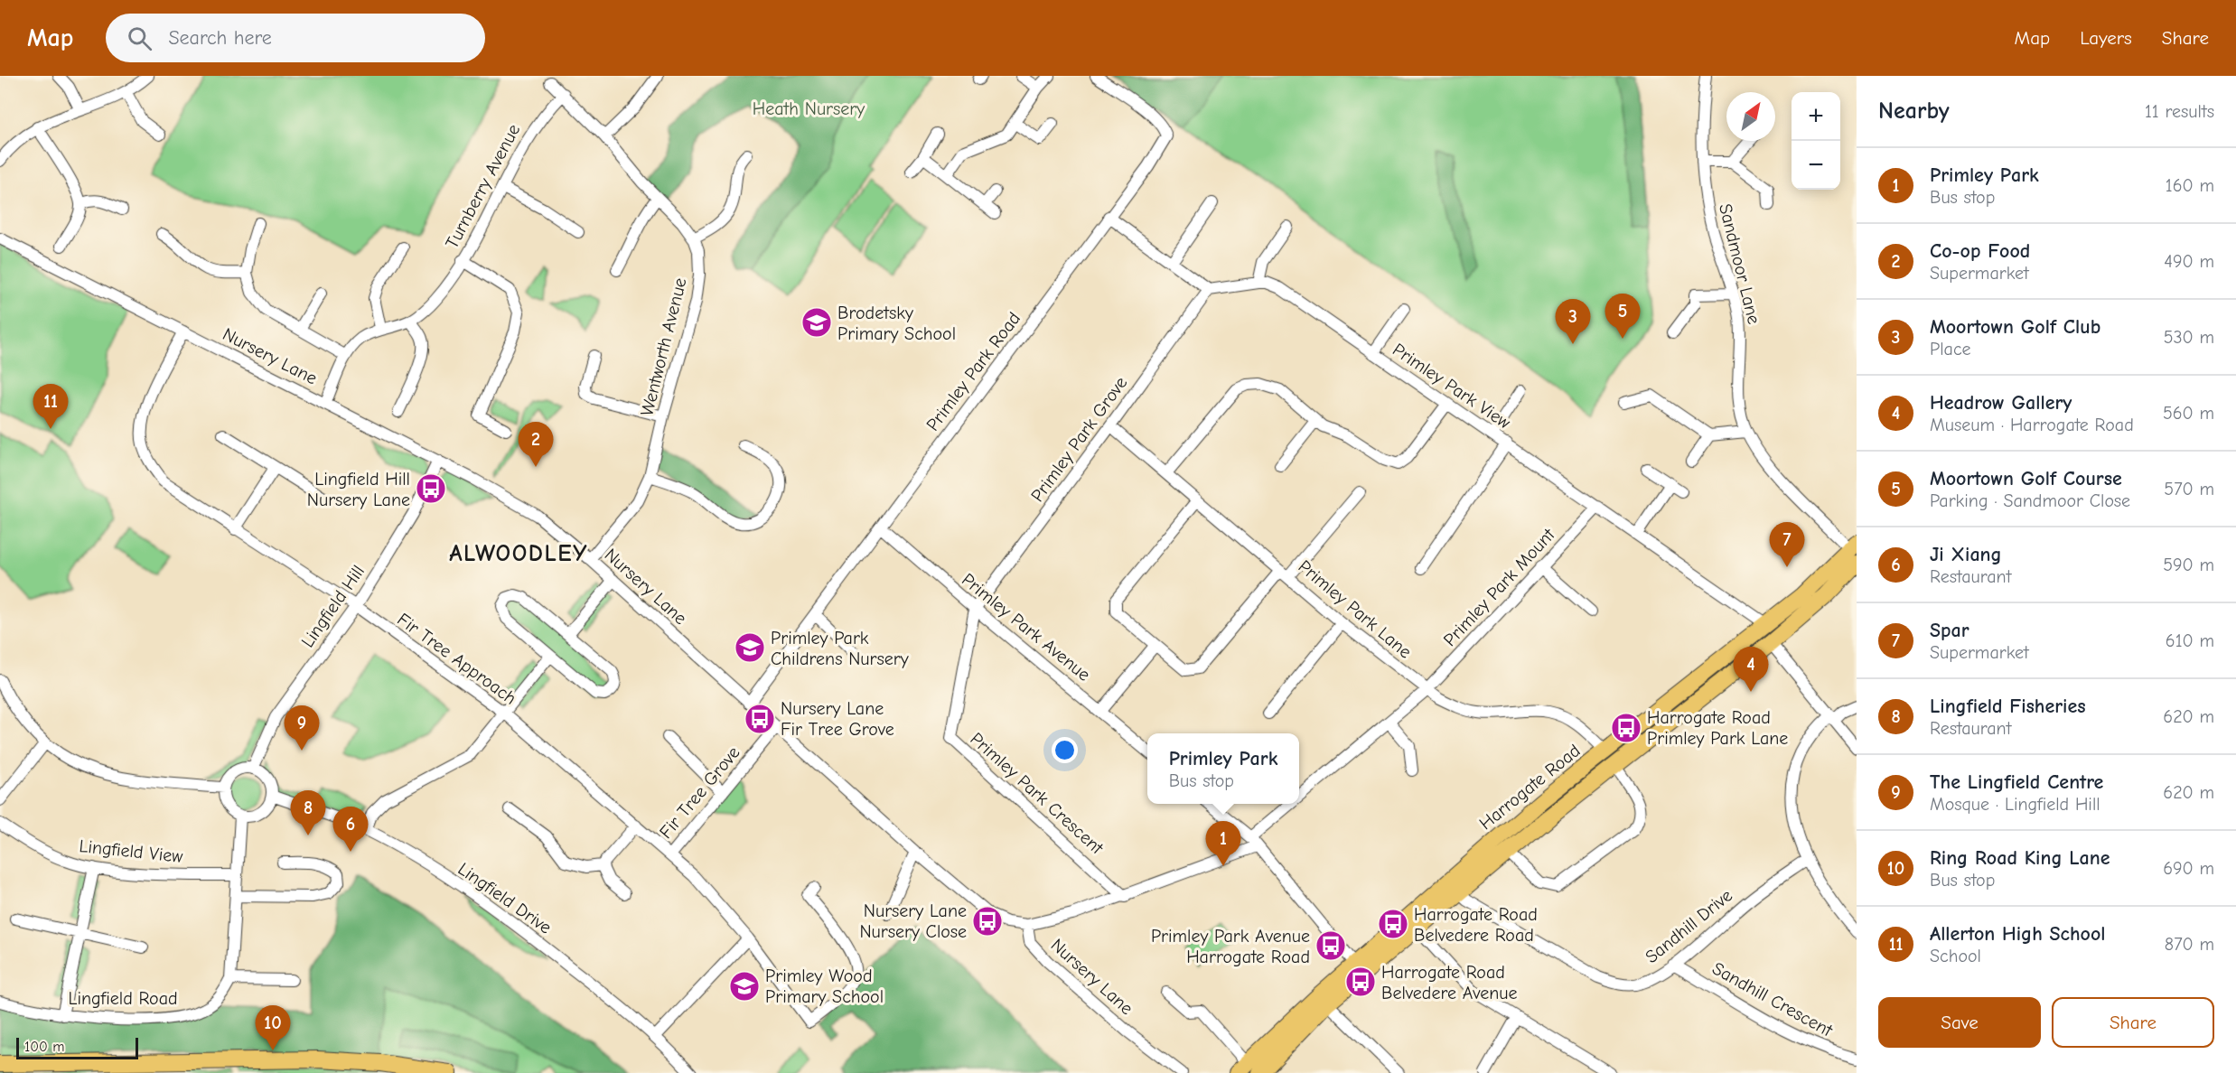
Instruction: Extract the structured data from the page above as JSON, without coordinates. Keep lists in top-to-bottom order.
{
  "streets": {
    "highway": ["Harrogate Road"],
    "street": [
      "Turnberry Avenue",
      "Sandmoor Lane",
      "Wentworth Avenue",
      "Nursery Lane",
      "Primley Park Road",
      "Primley Park View",
      "Primley Park Grove",
      "Primley Park Mount",
      "Lingfield Hill",
      "Primley Park Lane",
      "Primley Park Avenue",
      "Fir Tree Approach",
      "Fir Tree Grove",
      "Primley Park Crescent",
      "Lingfield View",
      "Lingfield Drive",
      "Sandhill Drive",
      "Lingfield Road",
      "Sandhill Crescent"
    ]
  },
  "crossings": [
    ["Turnberry Avenue", "Wentworth Avenue"],
    ["Turnberry Avenue", "Nursery Lane"],
    ["Sandmoor Lane", "Harrogate Road"],
    ["Wentworth Avenue", "Nursery Lane"],
    ["Nursery Lane", "Primley Park Road"],
    ["Nursery Lane", "Lingfield Hill"],
    ["Nursery Lane", "Fir Tree Approach"],
    ["Nursery Lane", "Fir Tree Grove"],
    ["Primley Park Road", "Primley Park Avenue"],
    ["Primley Park View", "Primley Park Grove"],
    ["Primley Park View", "Primley Park Mount"],
    ["Primley Park View", "Harrogate Road"],
    ["Primley Park Grove", "Primley Park Lane"],
    ["Primley Park Grove", "Primley Park Avenue"],
    ["Primley Park Grove", "Primley Park Crescent"],
    ["Primley Park Mount", "Primley Park Lane"],
    ["Lingfield Hill", "Fir Tree Approach"],
    ["Lingfield Hill", "Lingfield Drive"],
    ["Lingfield Hill", "Lingfield Road"],
    ["Primley Park Lane", "Harrogate Road"],
    ["Primley Park Avenue", "Primley Park Crescent"],
    ["Fir Tree Approach", "Fir Tree Grove"],
    ["Harrogate Road", "Sandhill Drive"],
    ["Lingfield View", "Lingfield Road"],
    ["Lingfield Drive", "Lingfield Road"],
    ["Sandhill Drive", "Sandhill Crescent"]
  ],
  "districts": ["ALWOODLEY"],
  "parks": ["Heath Nursery"],
  "places": {
    "school or university": ["Brodetsky Primary School", "Primley Park Childrens Nursery", "Primley Wood Primary School"],
    "bus stop": [
      "Lingfield Hill Nursery Lane",
      "Nursery Lane Fir Tree Grove",
      "Harrogate Road Primley Park Lane",
      "Nursery Lane Nursery Close",
      "Harrogate Road Belvedere Road",
      "Primley Park Avenue Harrogate Road",
      "Harrogate Road Belvedere Avenue"
    ]
  },
  "scale_bar": "100 m",
  "north": "top right",
  "page": {
    "header": "Map",
    "search": "Search here",
    "nav": ["Map", "Layers", "Share"],
    "heading": ["Nearby", "11 results"],
    "map_buttons": ["+", "−"],
    "list": [
      {
        "mark": "1",
        "name": "Primley Park",
        "note": "Bus stop",
        "value": "160 m"
      },
      {
        "mark": "2",
        "name": "Co-op Food",
        "note": "Supermarket",
        "value": "490 m"
      },
      {
        "mark": "3",
        "name": "Moortown Golf Club",
        "note": "Place",
        "value": "530 m"
      },
      {
        "mark": "4",
        "name": "Headrow Gallery",
        "note": "Museum · Harrogate Road",
        "value": "560 m"
      },
      {
        "mark": "5",
        "name": "Moortown Golf Course",
        "note": "Parking · Sandmoor Close",
        "value": "570 m"
      },
      {
        "mark": "6",
        "name": "Ji Xiang",
        "note": "Restaurant",
        "value": "590 m"
      },
      {
        "mark": "7",
        "name": "Spar",
        "note": "Supermarket",
        "value": "610 m"
      },
      {
        "mark": "8",
        "name": "Lingfield Fisheries",
        "note": "Restaurant",
        "value": "620 m"
      },
      {
        "mark": "9",
        "name": "The Lingfield Centre",
        "note": "Mosque · Lingfield Hill",
        "value": "620 m"
      },
      {
        "mark": "10",
        "name": "Ring Road King Lane",
        "note": "Bus stop",
        "value": "690 m"
      },
      {
        "mark": "11",
        "name": "Allerton High School",
        "note": "School",
        "value": "870 m"
      }
    ],
    "pins": [
      "5",
      "3",
      "11",
      "2",
      "7",
      "4",
      "9",
      "8",
      "6",
      "1",
      "10"
    ],
    "popup": ["Primley Park", "Bus stop"],
    "buttons": ["Save", "Share"],
    "scale": "100 m"
  }
}
